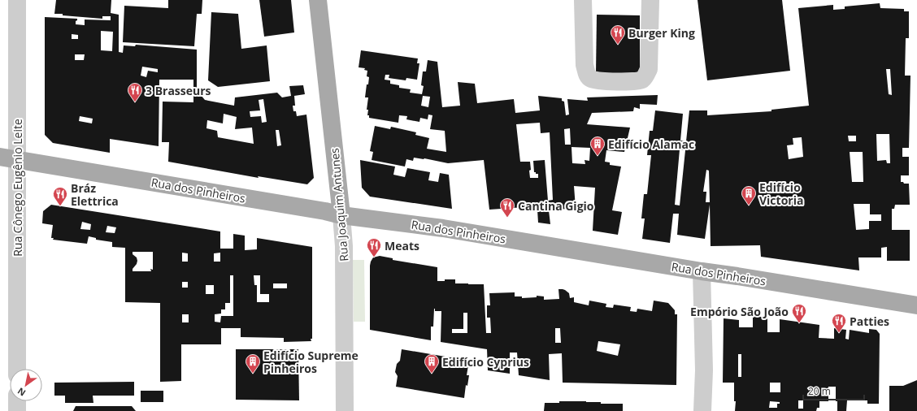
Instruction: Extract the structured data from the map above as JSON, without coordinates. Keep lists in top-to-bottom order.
{
  "streets": {
    "main road": ["Rua dos Pinheiros", "Rua Joaquim Antunes"],
    "street": ["Rua Cônego Eugênio Leite"]
  },
  "crossings": [
    ["Rua Cônego Eugênio Leite", "Rua dos Pinheiros"],
    ["Rua dos Pinheiros", "Rua Joaquim Antunes"]
  ],
  "places": {
    "restaurant": [
      "Burger King",
      "3 Brasseurs",
      "Bráz Elettrica",
      "Cantina Gigio",
      "Meats",
      "Empório São João",
      "Patties"
    ],
    "building": [
      "Edifício Alamac",
      "Edifício Victoria",
      "Edifício Supreme Pinheiros",
      "Edifício Cyprius"
    ]
  },
  "scale_bar": "20 m",
  "north": "bottom left"
}
